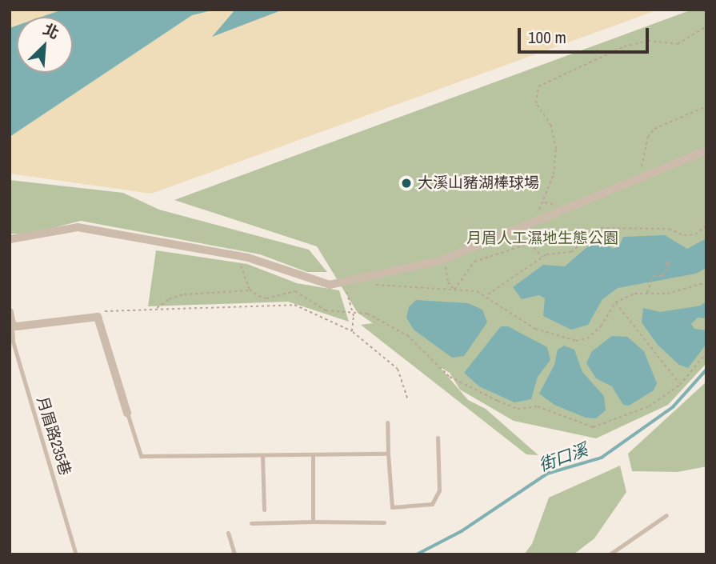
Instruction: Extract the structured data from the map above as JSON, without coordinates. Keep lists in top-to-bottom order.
{
  "streets": {
    "lane": ["月眉路235巷"]
  },
  "water": ["街口溪"],
  "parks": ["月眉人工濕地生態公園"],
  "places": ["大溪山豬湖棒球場"],
  "scale_bar": "100 m",
  "north": "top right"
}
